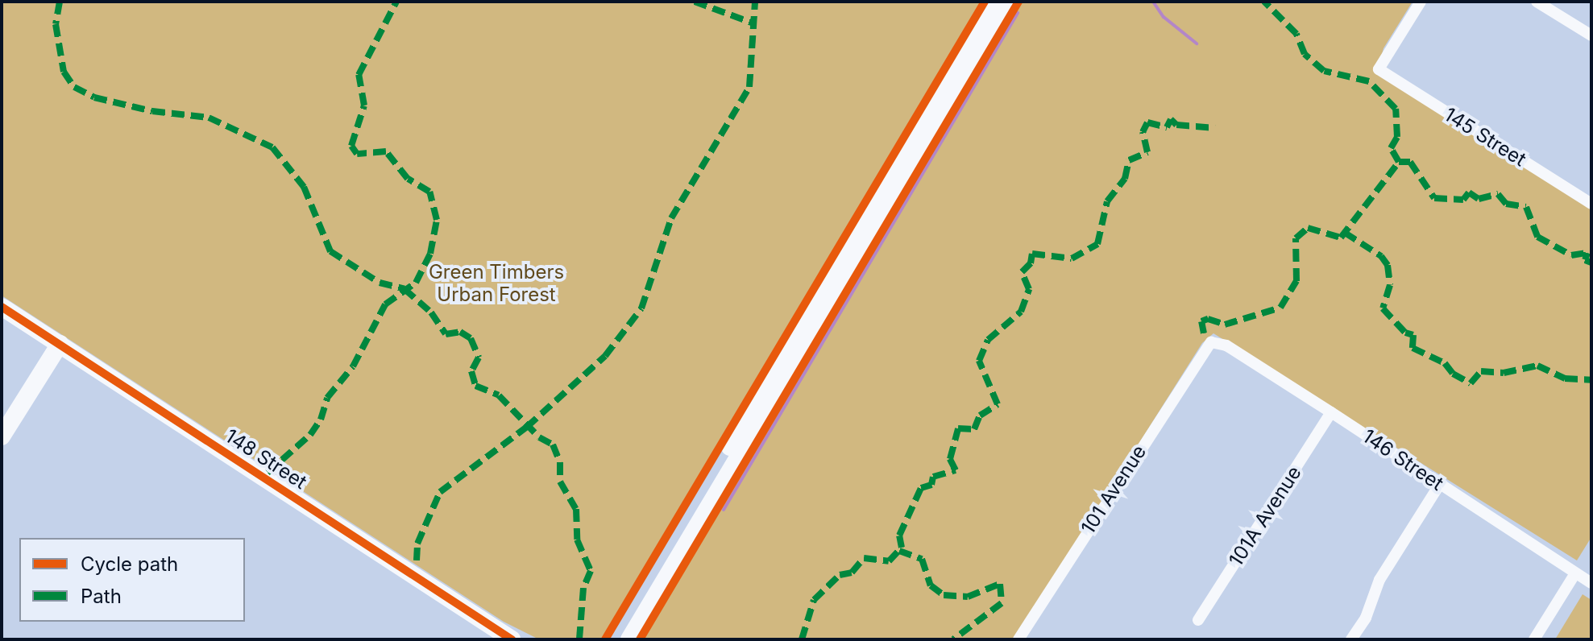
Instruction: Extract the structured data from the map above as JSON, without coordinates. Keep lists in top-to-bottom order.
{
  "streets": {
    "main road": ["148 Street"],
    "street": [
      "145 Street",
      "146 Street",
      "101 Avenue",
      "101A Avenue"
    ]
  },
  "crossings": [
    ["146 Street", "101 Avenue"],
    ["146 Street", "101A Avenue"]
  ],
  "parks": ["Green Timbers Urban Forest"],
  "legend": ["Cycle path", "Path"]
}
